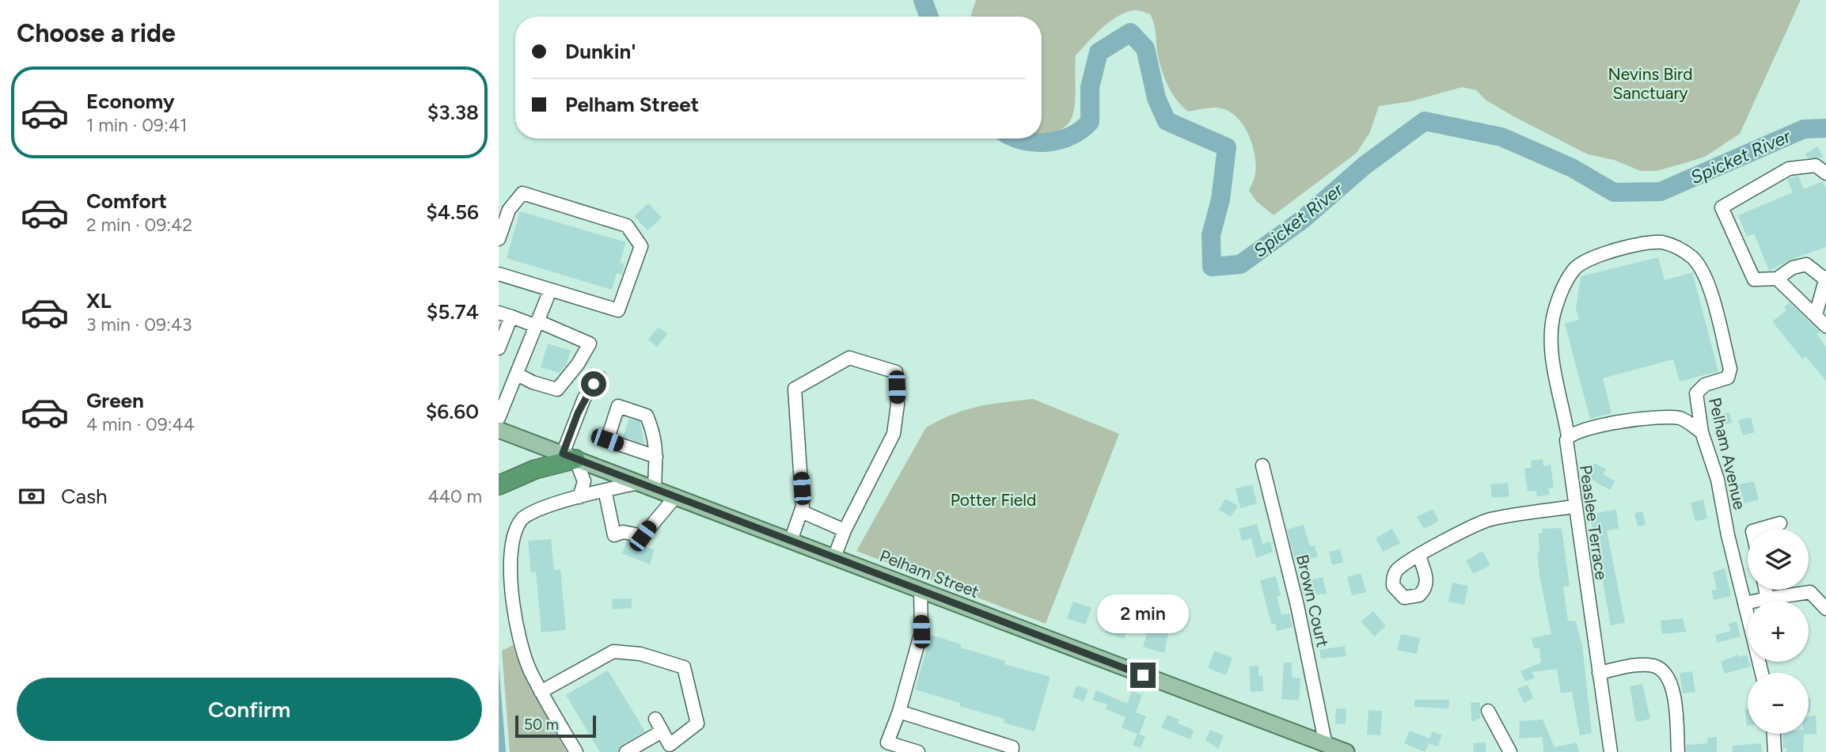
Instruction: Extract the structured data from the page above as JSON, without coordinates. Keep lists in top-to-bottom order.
{
  "streets": {
    "main road": ["Pelham Street"],
    "street": ["Pelham Avenue", "Peaslee Terrace", "Brown Court"]
  },
  "crossings": [
    ["Pelham Avenue", "Peaslee Terrace"],
    ["Pelham Street", "Brown Court"]
  ],
  "water": ["Spicket River"],
  "parks": ["Nevins Bird Sanctuary", "Potter Field"],
  "scale_bar": "50 m",
  "page": {
    "heading": "Choose a ride",
    "banner": ["Dunkin'", "Pelham Street"],
    "list": [
      {
        "name": "Economy",
        "note": "1 min · 09:41",
        "value": "$3.38"
      },
      {
        "name": "Comfort",
        "note": "2 min · 09:42",
        "value": "$4.56"
      },
      {
        "name": "XL",
        "note": "3 min · 09:43",
        "value": "$5.74"
      },
      {
        "name": "Green",
        "note": "4 min · 09:44",
        "value": "$6.60"
      }
    ],
    "pay": ["Cash", "440 m"],
    "map_buttons": ["+", "−"],
    "bubble": "2 min",
    "buttons": "Confirm",
    "scale": "50 m"
  }
}
